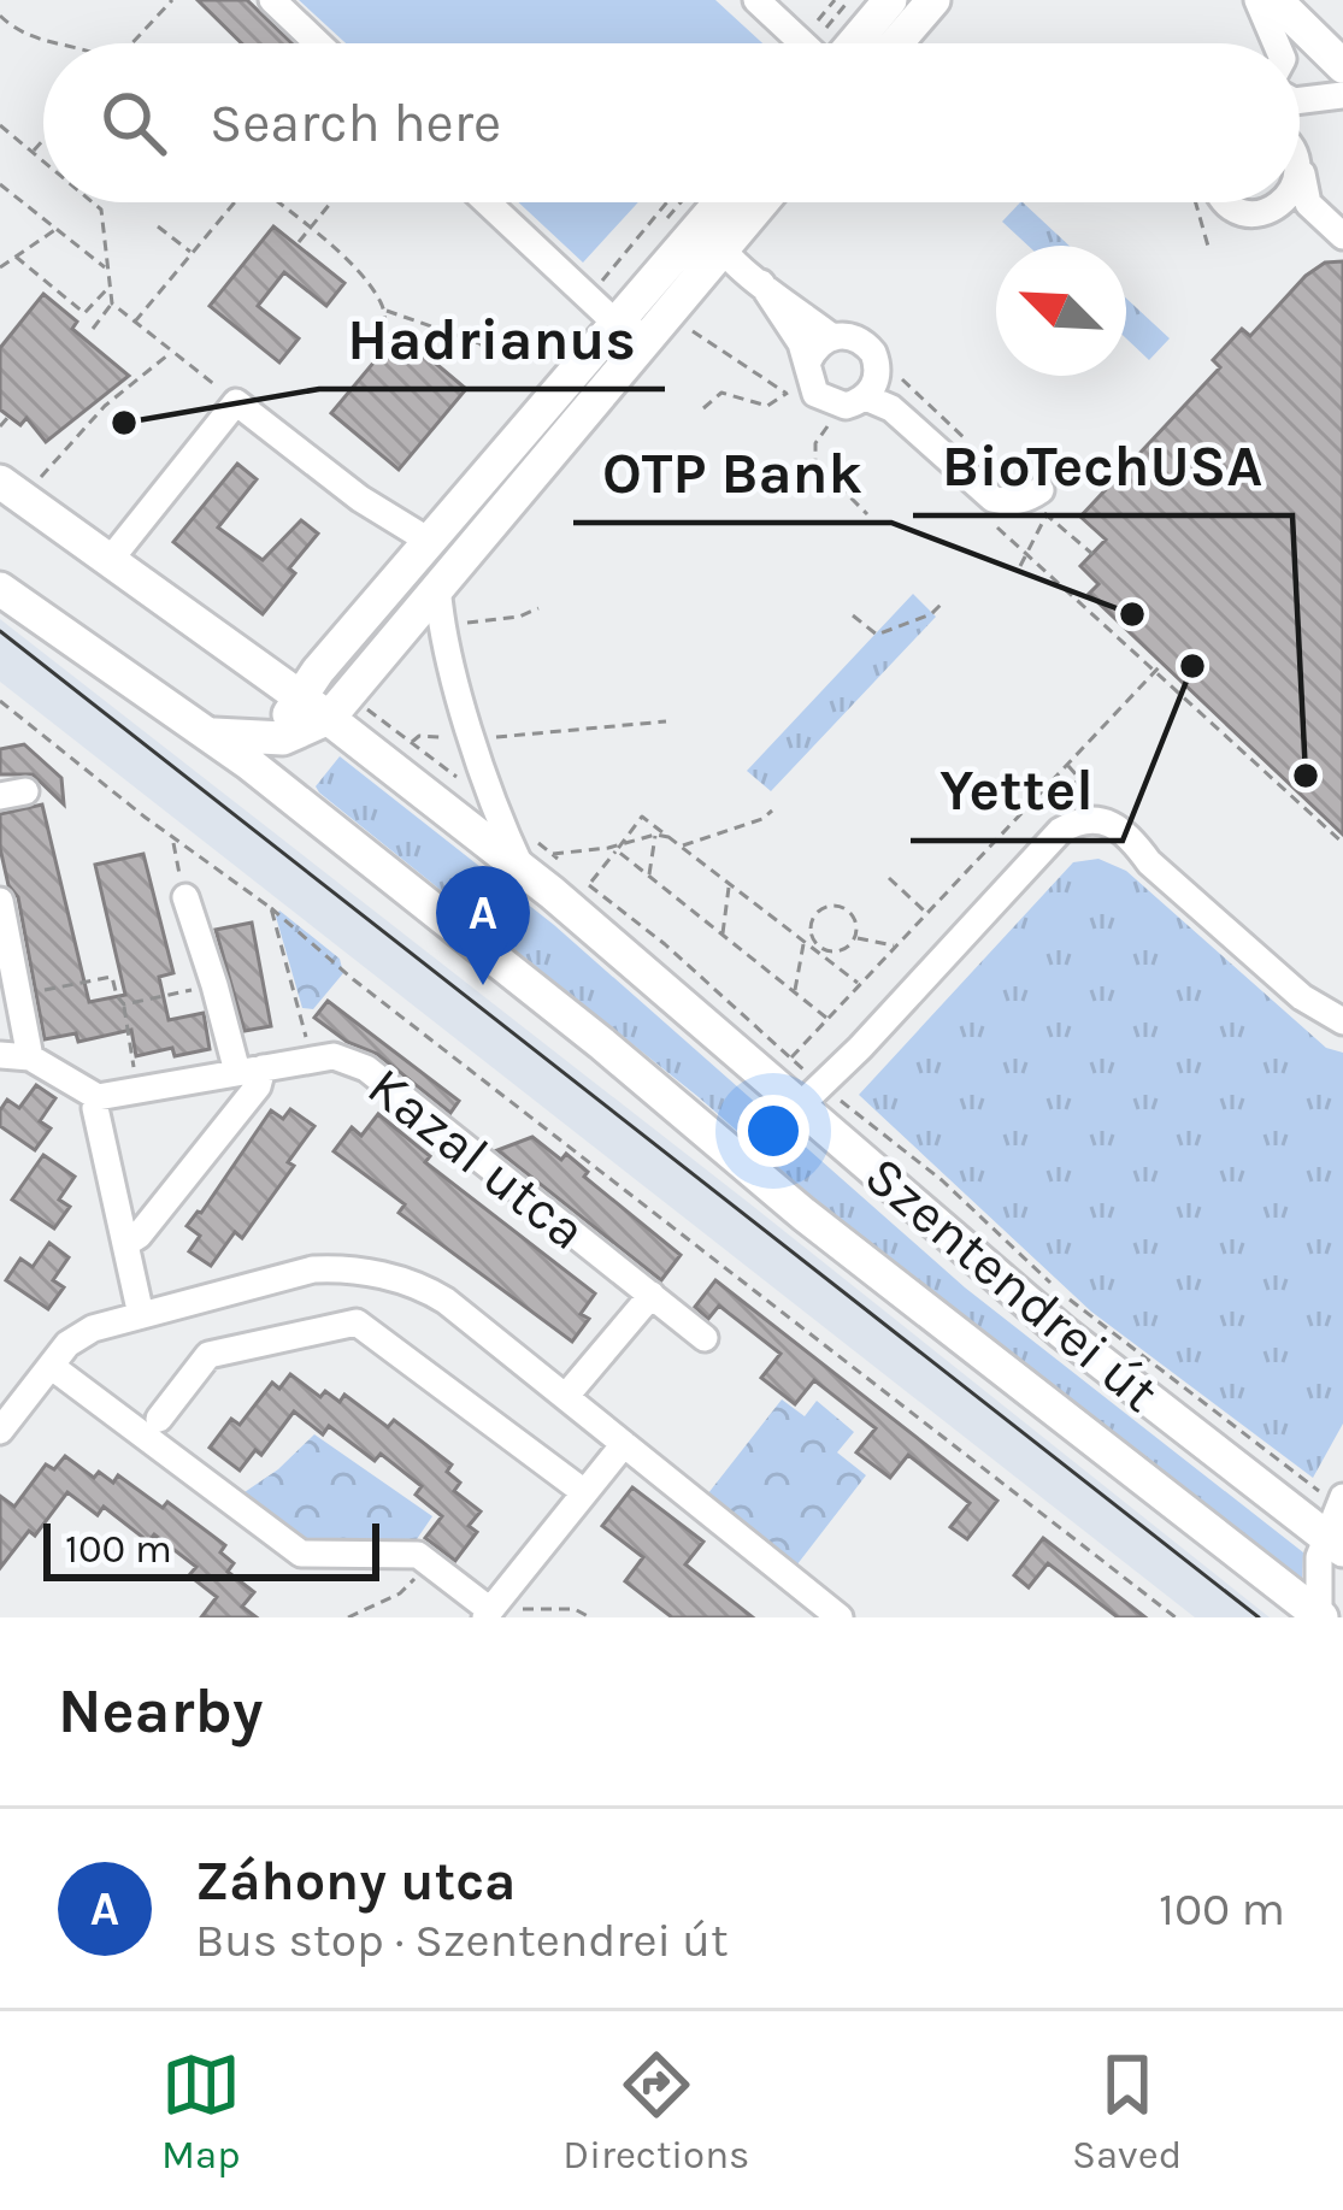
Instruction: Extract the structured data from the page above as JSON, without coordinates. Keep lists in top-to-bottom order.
{
  "streets": {
    "main road": ["Szentendrei út"],
    "street": ["Kazal utca"]
  },
  "places": [
    "Hadrianus",
    "OTP Bank",
    "Yettel",
    "BioTechUSA"
  ],
  "scale_bar": "100 m",
  "north": "top left",
  "page": {
    "search": "Search here",
    "pins": "A",
    "scale": "100 m",
    "heading": "Nearby",
    "list": [
      {
        "mark": "A",
        "name": "Záhony utca",
        "note": "Bus stop · Szentendrei út",
        "value": "100 m"
      }
    ],
    "nav": ["Map", "Directions", "Saved"]
  }
}
